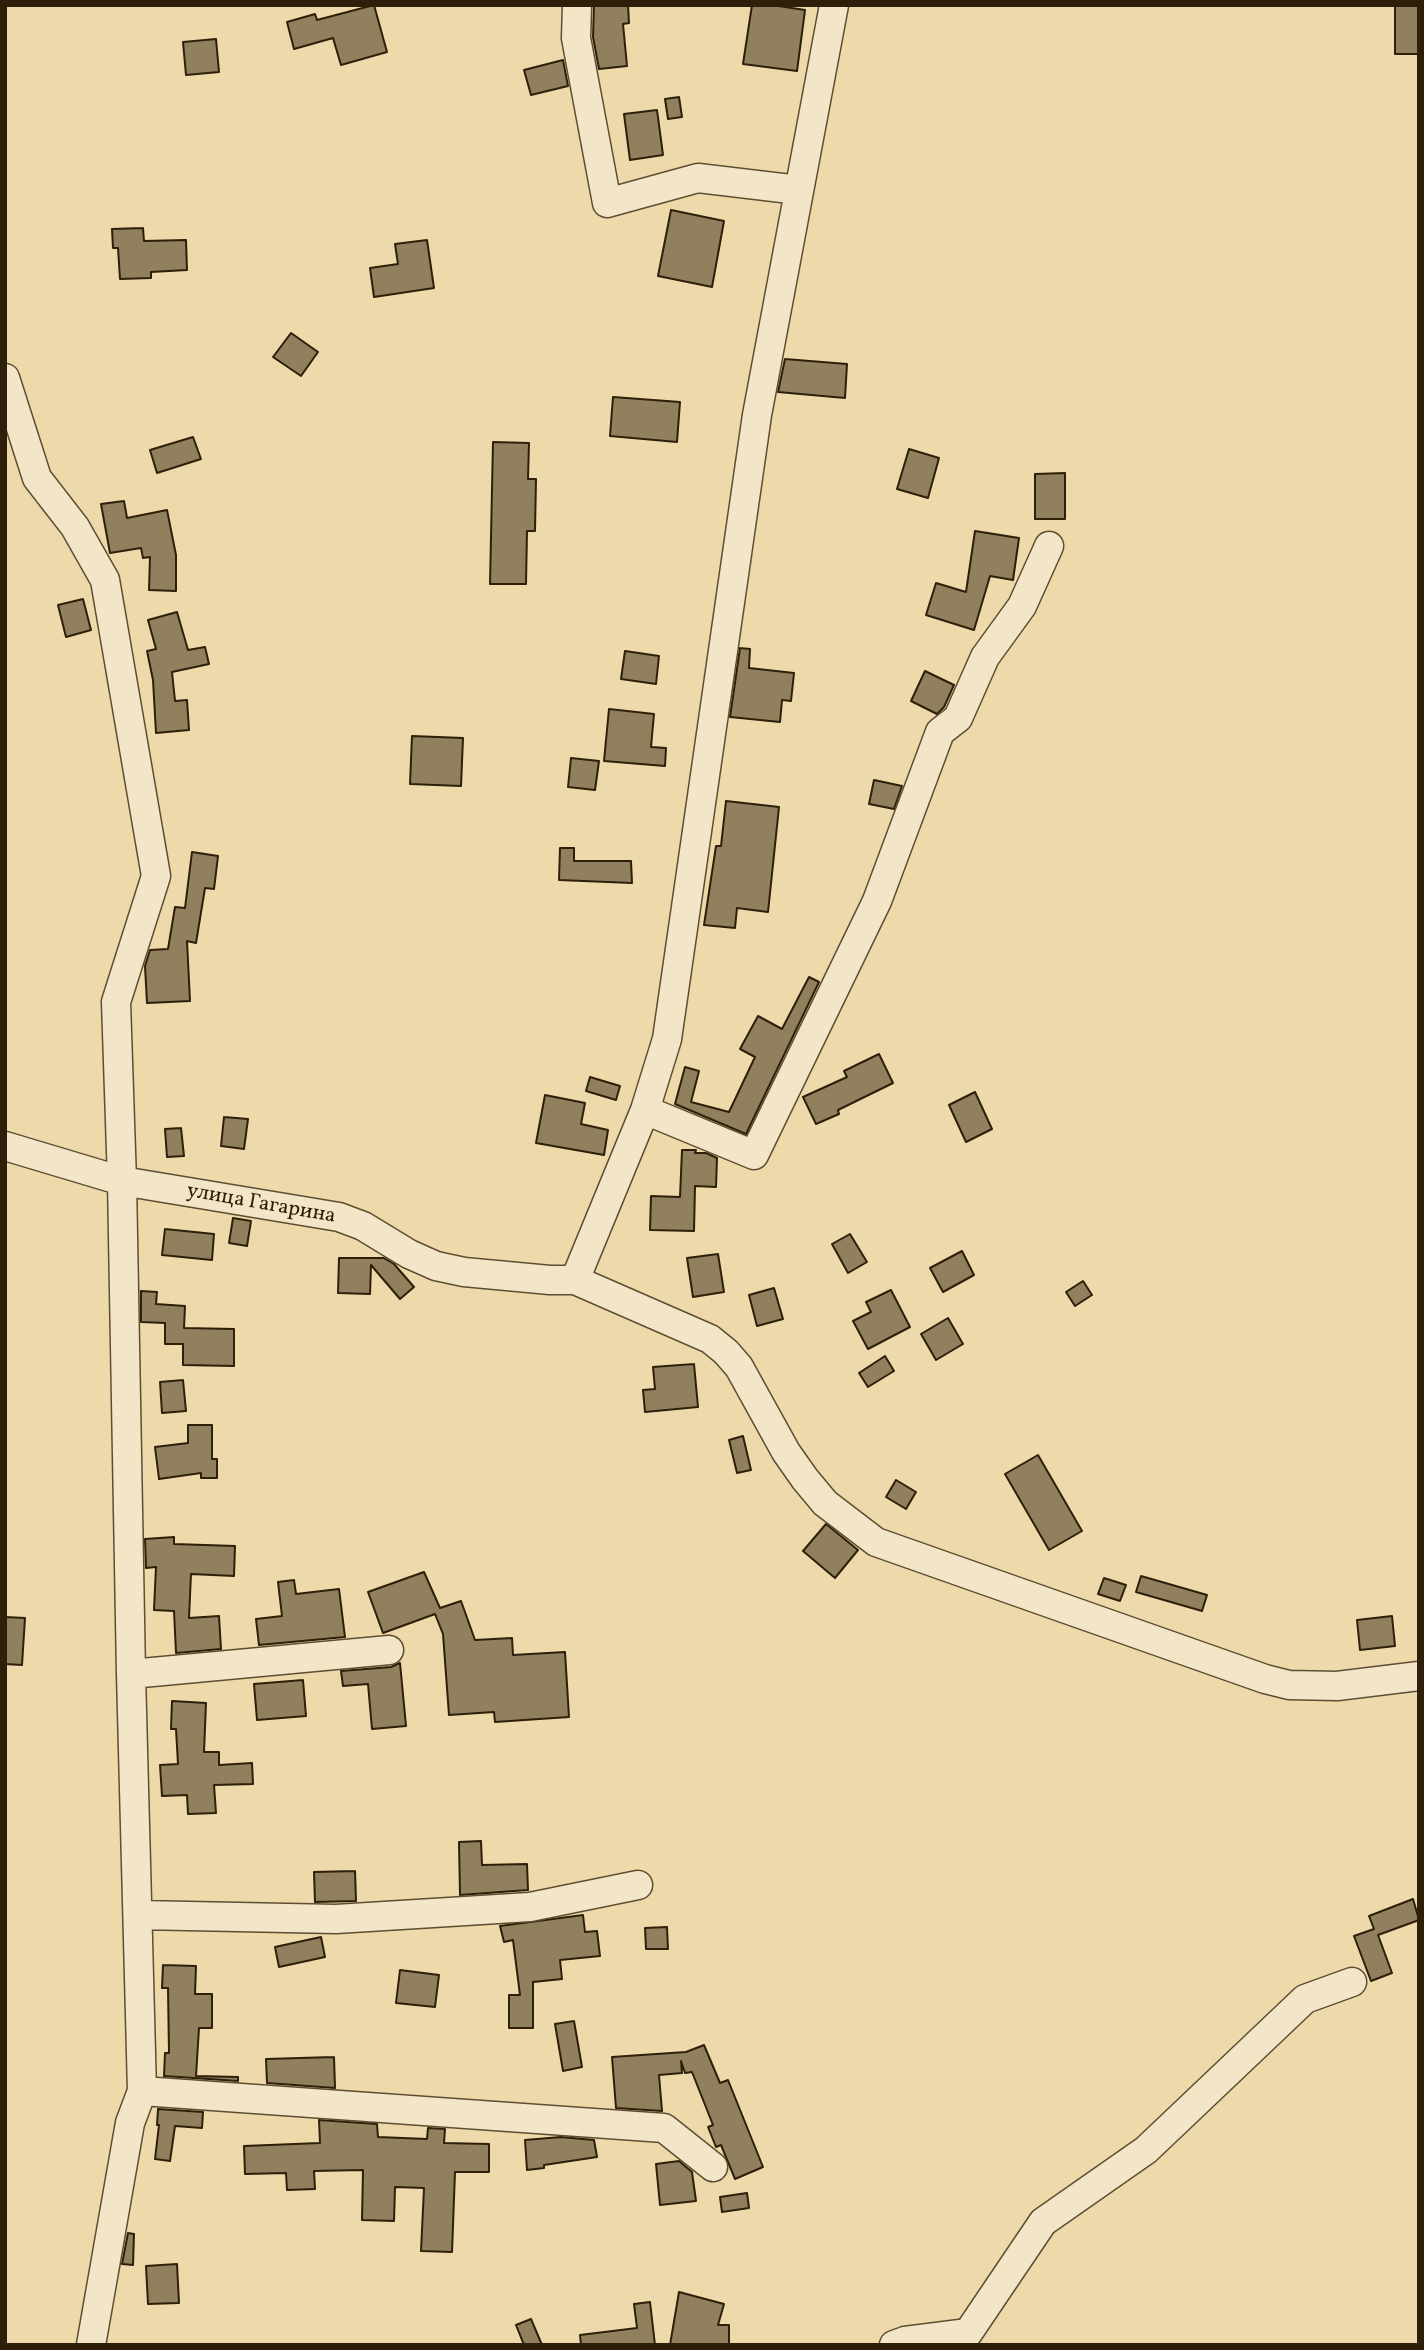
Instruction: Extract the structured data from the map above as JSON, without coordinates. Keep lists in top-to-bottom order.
{
  "streets": {
    "street": ["улица Гагарина"]
  }
}
